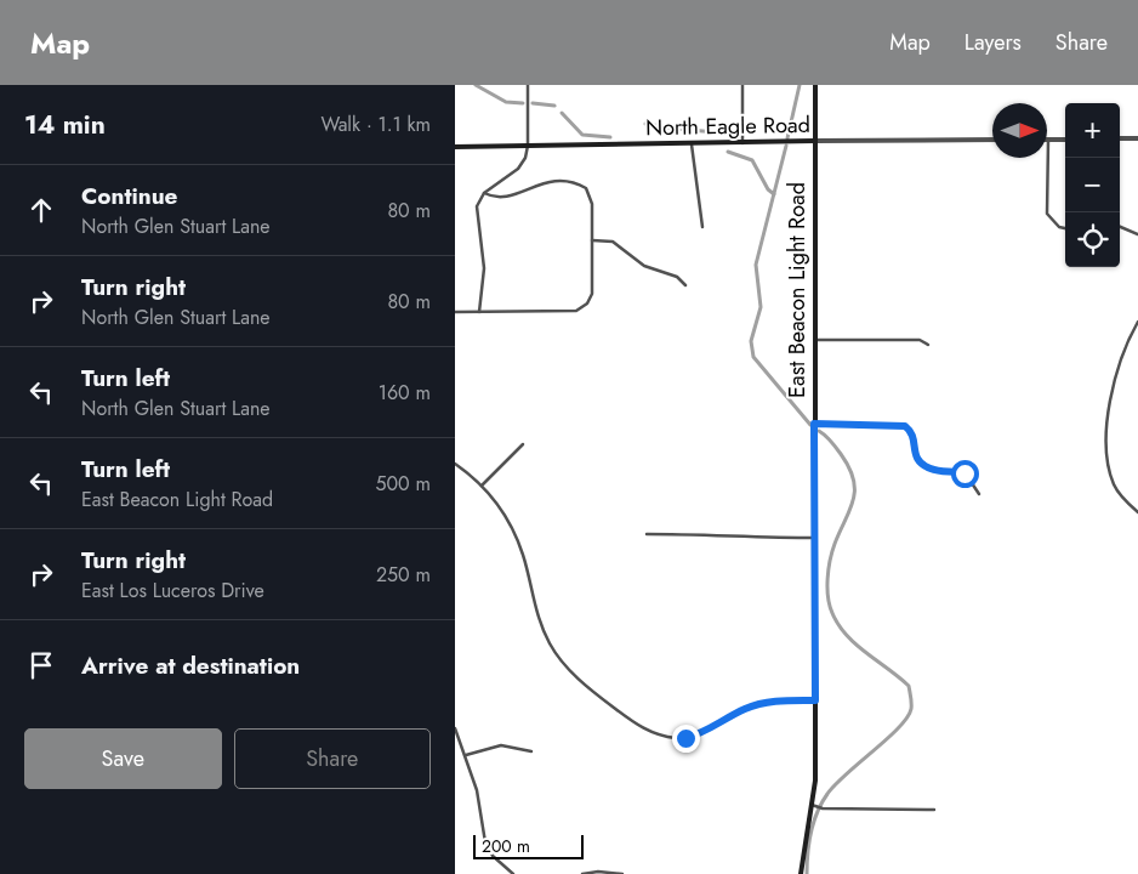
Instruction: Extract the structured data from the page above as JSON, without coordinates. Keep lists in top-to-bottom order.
{
  "streets": {
    "main road": ["North Eagle Road", "East Beacon Light Road"]
  },
  "crossings": [
    ["North Eagle Road", "East Beacon Light Road"]
  ],
  "scale_bar": "200 m",
  "north": "right",
  "page": {
    "header": "Map",
    "nav": ["Map", "Layers", "Share"],
    "heading": ["14 min", "Walk · 1.1 km"],
    "map_buttons": ["+", "−"],
    "list": [
      ["Continue", "North Glen Stuart Lane", "80 m"],
      ["Turn right", "North Glen Stuart Lane", "80 m"],
      ["Turn left", "North Glen Stuart Lane", "160 m"],
      ["Turn left", "East Beacon Light Road", "500 m"],
      ["Turn right", "East Los Luceros Drive", "250 m"],
      "Arrive at destination"
    ],
    "buttons": ["Save", "Share"],
    "scale": "200 m"
  }
}
